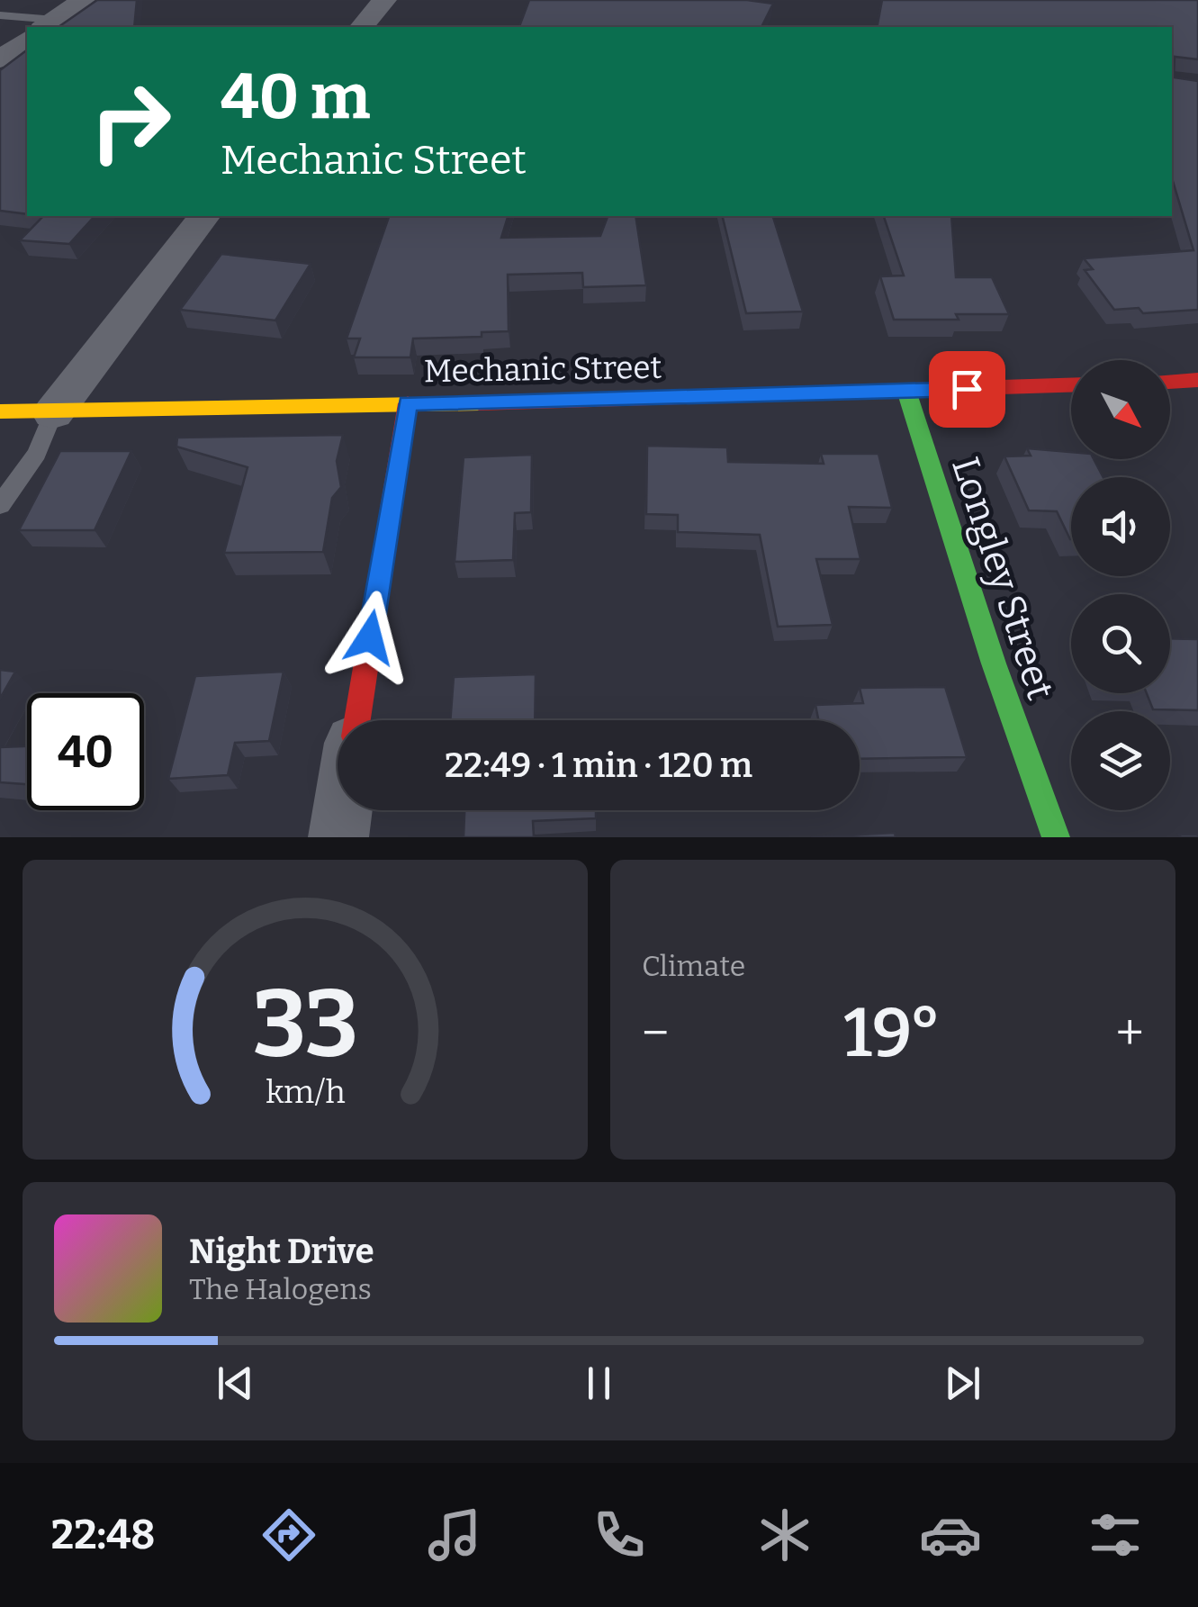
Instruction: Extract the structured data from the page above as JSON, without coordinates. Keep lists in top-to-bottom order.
{
  "streets": {
    "street": ["Mechanic Street", "Longley Street"]
  },
  "crossings": [
    ["Mechanic Street", "Longley Street"]
  ],
  "north": "bottom right",
  "page": {
    "turn": ["40 m", "Mechanic Street"],
    "limit": "40",
    "trip": "22:49 · 1 min · 120 m",
    "tile": "Climate",
    "heat": ["−", "19°", "+"],
    "song": ["Night Drive", "The Halogens"],
    "tabs": "22:48",
    "gauge": ["33", "km/h"]
  }
}
